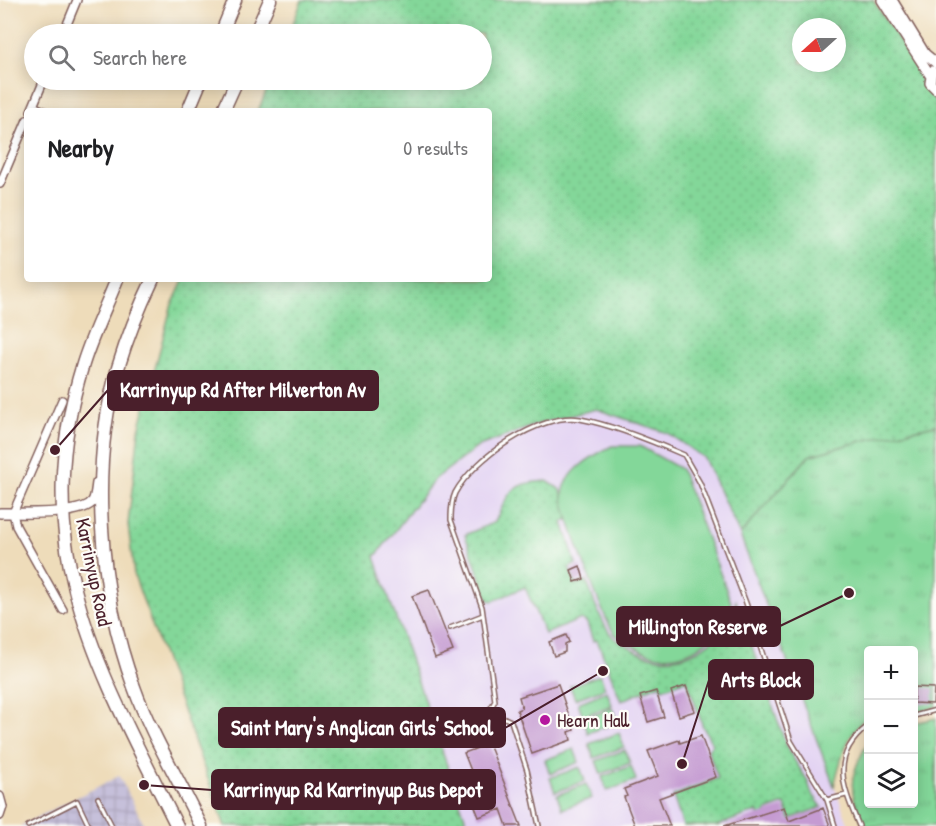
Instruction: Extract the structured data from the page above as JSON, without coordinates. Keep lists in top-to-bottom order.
{
  "streets": {
    "highway": ["Karrinyup Road"]
  },
  "places": [
    "Karrinyup Rd After Milverton Av",
    "Millington Reserve",
    "Saint Mary's Anglican Girls' School",
    "Hearn Hall",
    "Arts Block",
    "Karrinyup Rd Karrinyup Bus Depot"
  ],
  "north": "left",
  "page": {
    "search": "Search here",
    "heading": ["Nearby", "0 results"],
    "map_buttons": ["+", "−"]
  }
}
